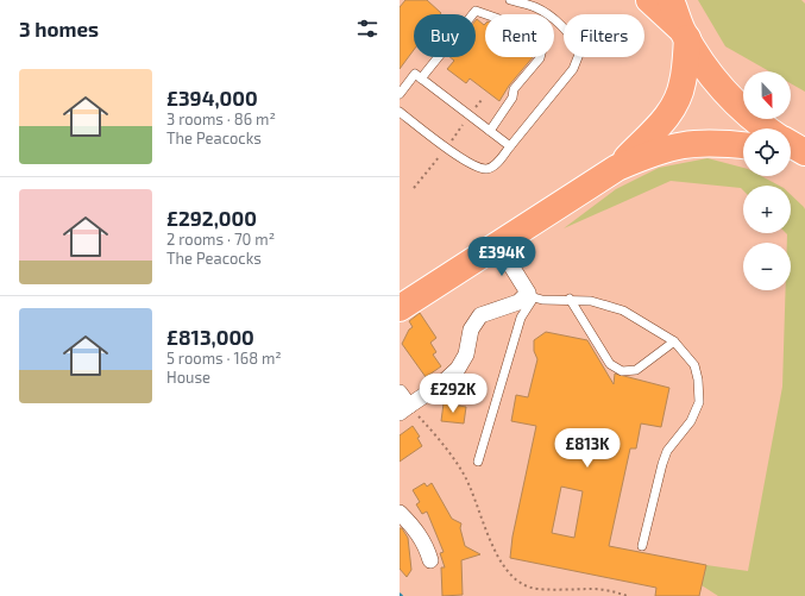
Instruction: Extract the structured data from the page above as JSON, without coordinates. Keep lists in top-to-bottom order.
{
  "north": "bottom",
  "page": {
    "heading": "3 homes",
    "chip": ["Buy", "Rent", "Filters"],
    "list": [
      {
        "name": "£394,000",
        "note": "3 rooms · 86 m² · The Peacocks"
      },
      {
        "name": "£292,000",
        "note": "2 rooms · 70 m² · The Peacocks"
      },
      {
        "name": "£813,000",
        "note": "5 rooms · 168 m² · House"
      }
    ],
    "map_buttons": ["+", "−"],
    "price": ["£394K", "£292K", "£813K"]
  }
}
